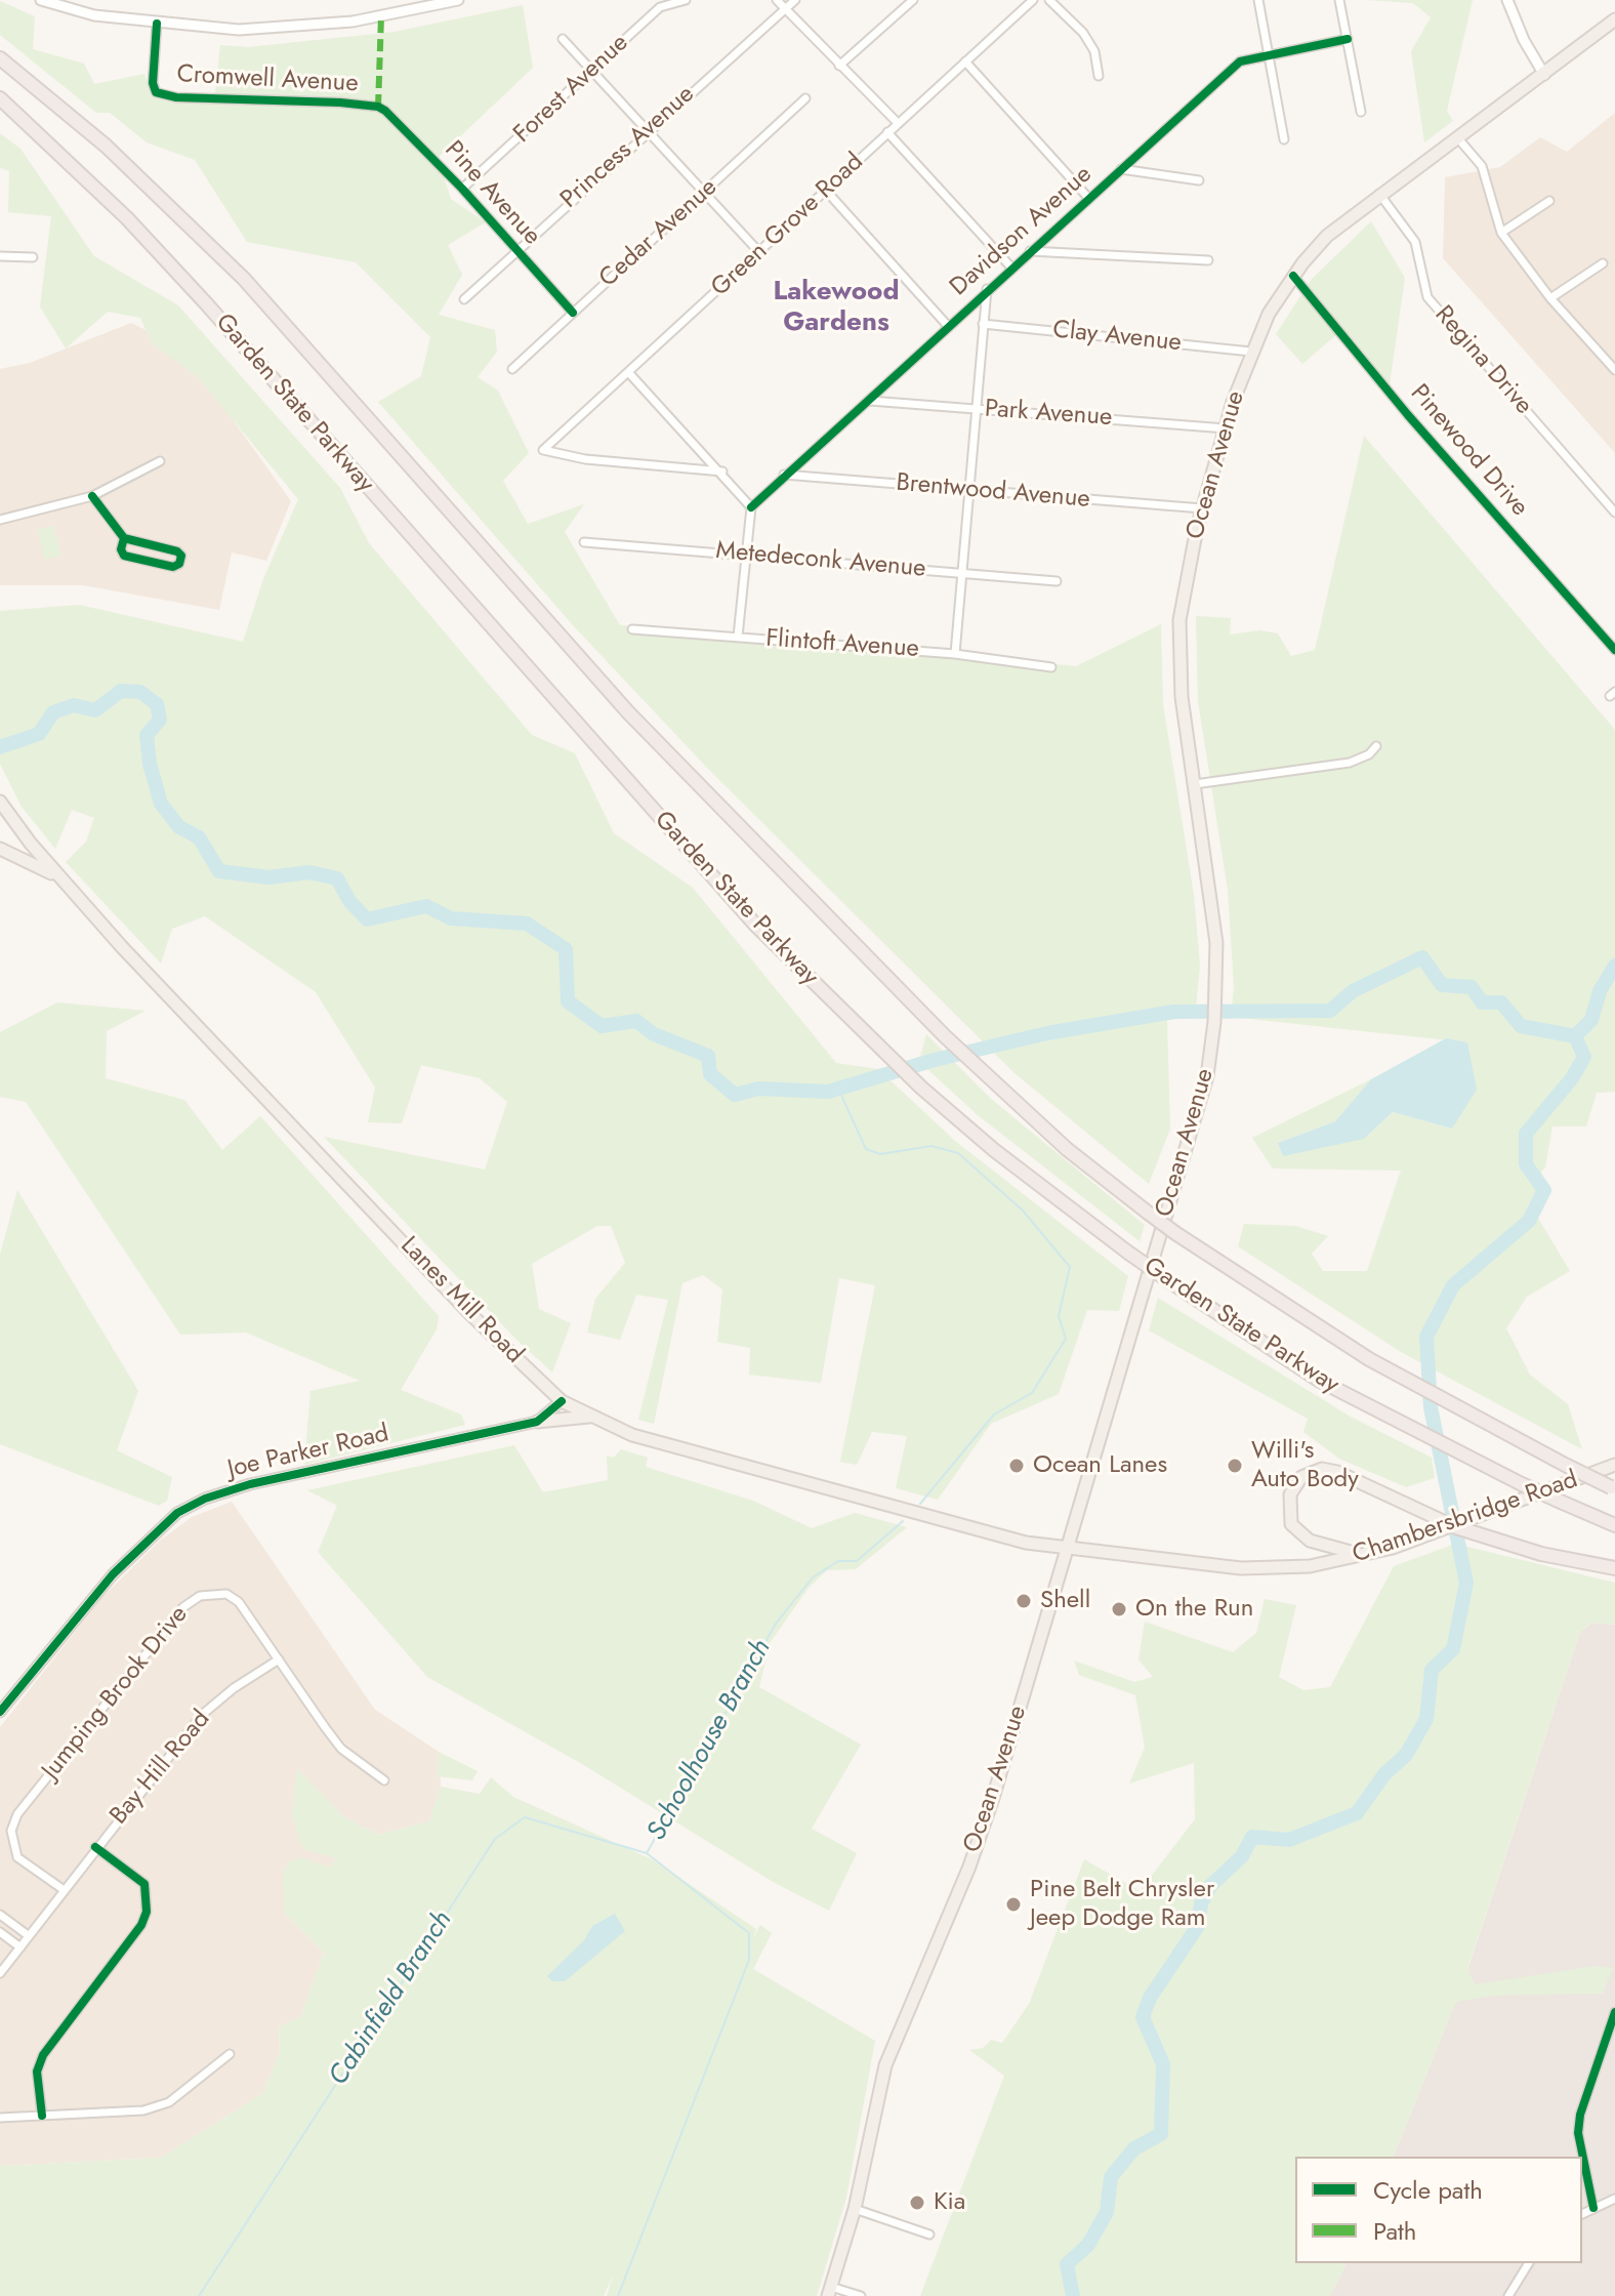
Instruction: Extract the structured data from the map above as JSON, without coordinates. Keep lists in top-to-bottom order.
{
  "streets": {
    "highway": ["Garden State Parkway"],
    "main road": ["Ocean Avenue", "Lanes Mill Road", "Chambersbridge Road"],
    "street": [
      "Cromwell Avenue",
      "Forest Avenue",
      "Princess Avenue",
      "Pine Avenue",
      "Green Grove Road",
      "Davidson Avenue",
      "Cedar Avenue",
      "Clay Avenue",
      "Regina Drive",
      "Park Avenue",
      "Pinewood Drive",
      "Brentwood Avenue",
      "Metedeconk Avenue",
      "Flintoft Avenue",
      "Joe Parker Road",
      "Jumping Brook Drive",
      "Bay Hill Road"
    ]
  },
  "crossings": [
    ["Cromwell Avenue", "Pine Avenue"],
    ["Forest Avenue", "Pine Avenue"],
    ["Princess Avenue", "Pine Avenue"],
    ["Pine Avenue", "Cedar Avenue"],
    ["Davidson Avenue", "Park Avenue"],
    ["Davidson Avenue", "Brentwood Avenue"],
    ["Clay Avenue", "Ocean Avenue"],
    ["Regina Drive", "Ocean Avenue"],
    ["Park Avenue", "Ocean Avenue"],
    ["Pinewood Drive", "Ocean Avenue"],
    ["Ocean Avenue", "Brentwood Avenue"],
    ["Ocean Avenue", "Lanes Mill Road"],
    ["Ocean Avenue", "Chambersbridge Road"],
    ["Lanes Mill Road", "Joe Parker Road"],
    ["Lanes Mill Road", "Chambersbridge Road"],
    ["Jumping Brook Drive", "Bay Hill Road"]
  ],
  "districts": ["Lakewood Gardens"],
  "water": ["Schoolhouse Branch", "Cabinfield Branch"],
  "places": [
    "Ocean Lanes",
    "Willi's Auto Body",
    "Shell",
    "On the Run",
    "Pine Belt Chrysler Jeep Dodge Ram",
    "Kia"
  ],
  "legend": ["Cycle path", "Path"]
}
